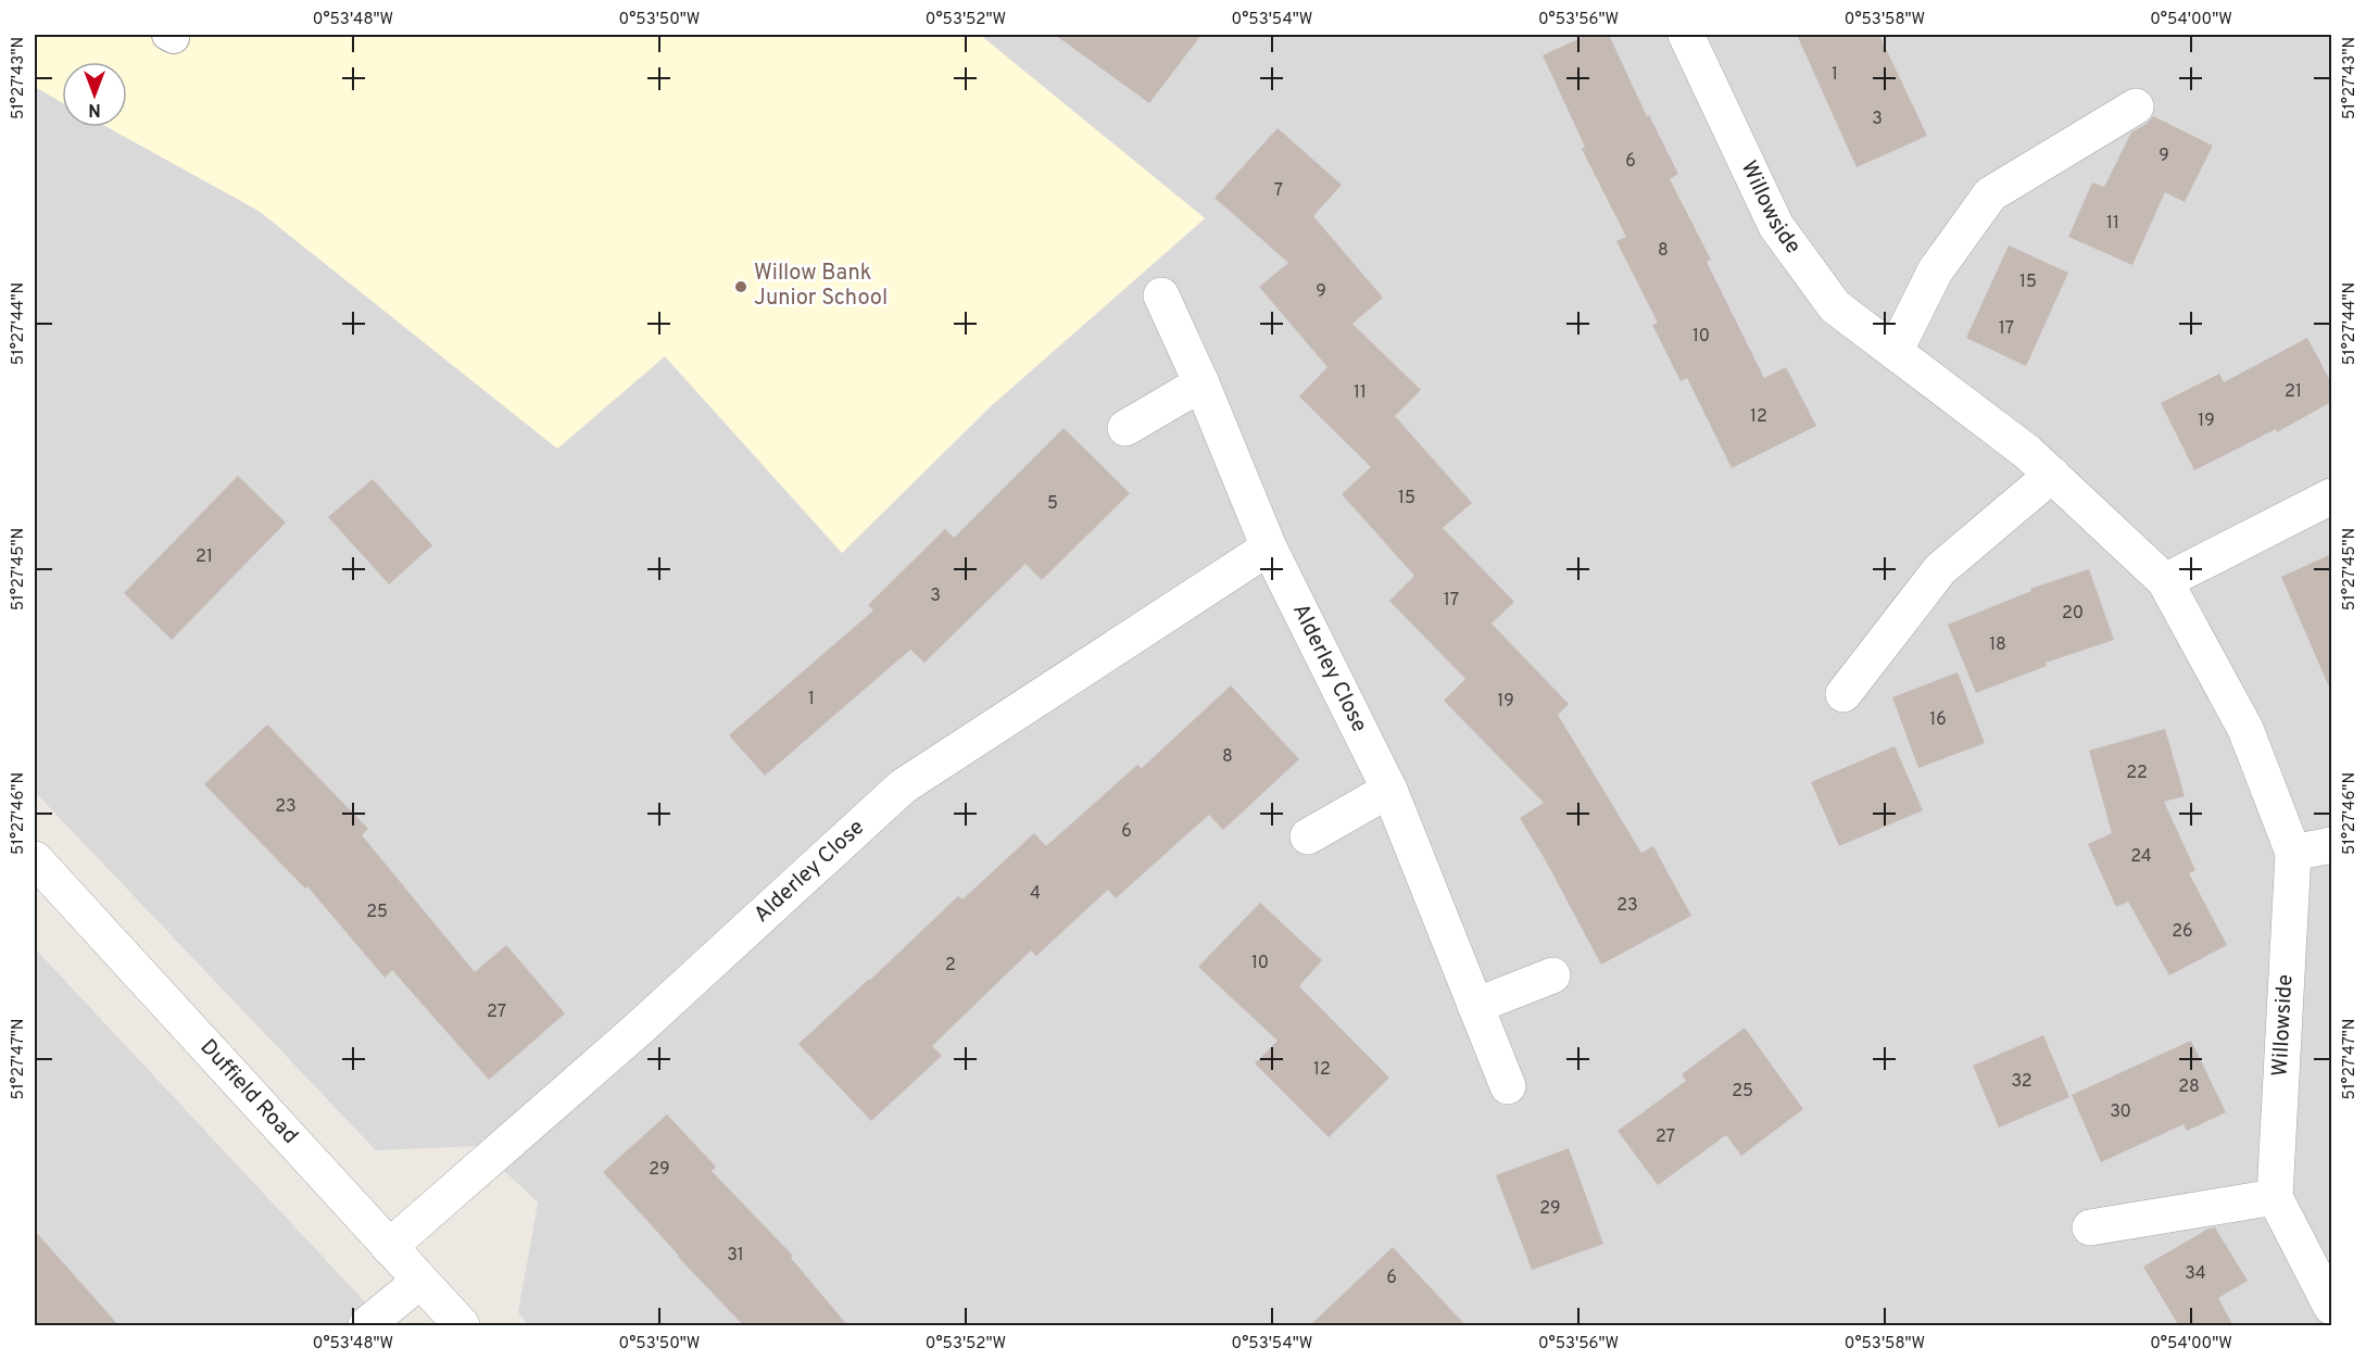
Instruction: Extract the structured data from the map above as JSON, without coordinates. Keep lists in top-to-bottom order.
{
  "streets": {
    "street": ["Willowside", "Alderley Close", "Duffield Road"]
  },
  "crossings": [
    ["Alderley Close", "Duffield Road"]
  ],
  "places": ["Willow Bank Junior School"],
  "house_numbers": [
    "1",
    "3",
    "9",
    "6",
    "7",
    "11",
    "8",
    "15",
    "9",
    "17",
    "10",
    "21",
    "11",
    "12",
    "19",
    "15",
    "5",
    "21",
    "3",
    "17",
    "20",
    "18",
    "1",
    "19",
    "16",
    "8",
    "22",
    "23",
    "6",
    "24",
    "4",
    "23",
    "25",
    "26",
    "10",
    "2",
    "27",
    "12",
    "32",
    "28",
    "25",
    "30",
    "27",
    "29",
    "29",
    "31",
    "34",
    "6"
  ],
  "north": "bottom",
  "coordinates": [
    "0°53'48\"W",
    "0°53'50\"W",
    "0°53'52\"W",
    "0°53'54\"W",
    "0°53'56\"W",
    "0°53'58\"W",
    "0°54'00\"W",
    "51°27'43\"N",
    "51°27'44\"N",
    "51°27'45\"N",
    "51°27'46\"N",
    "51°27'47\"N"
  ]
}
